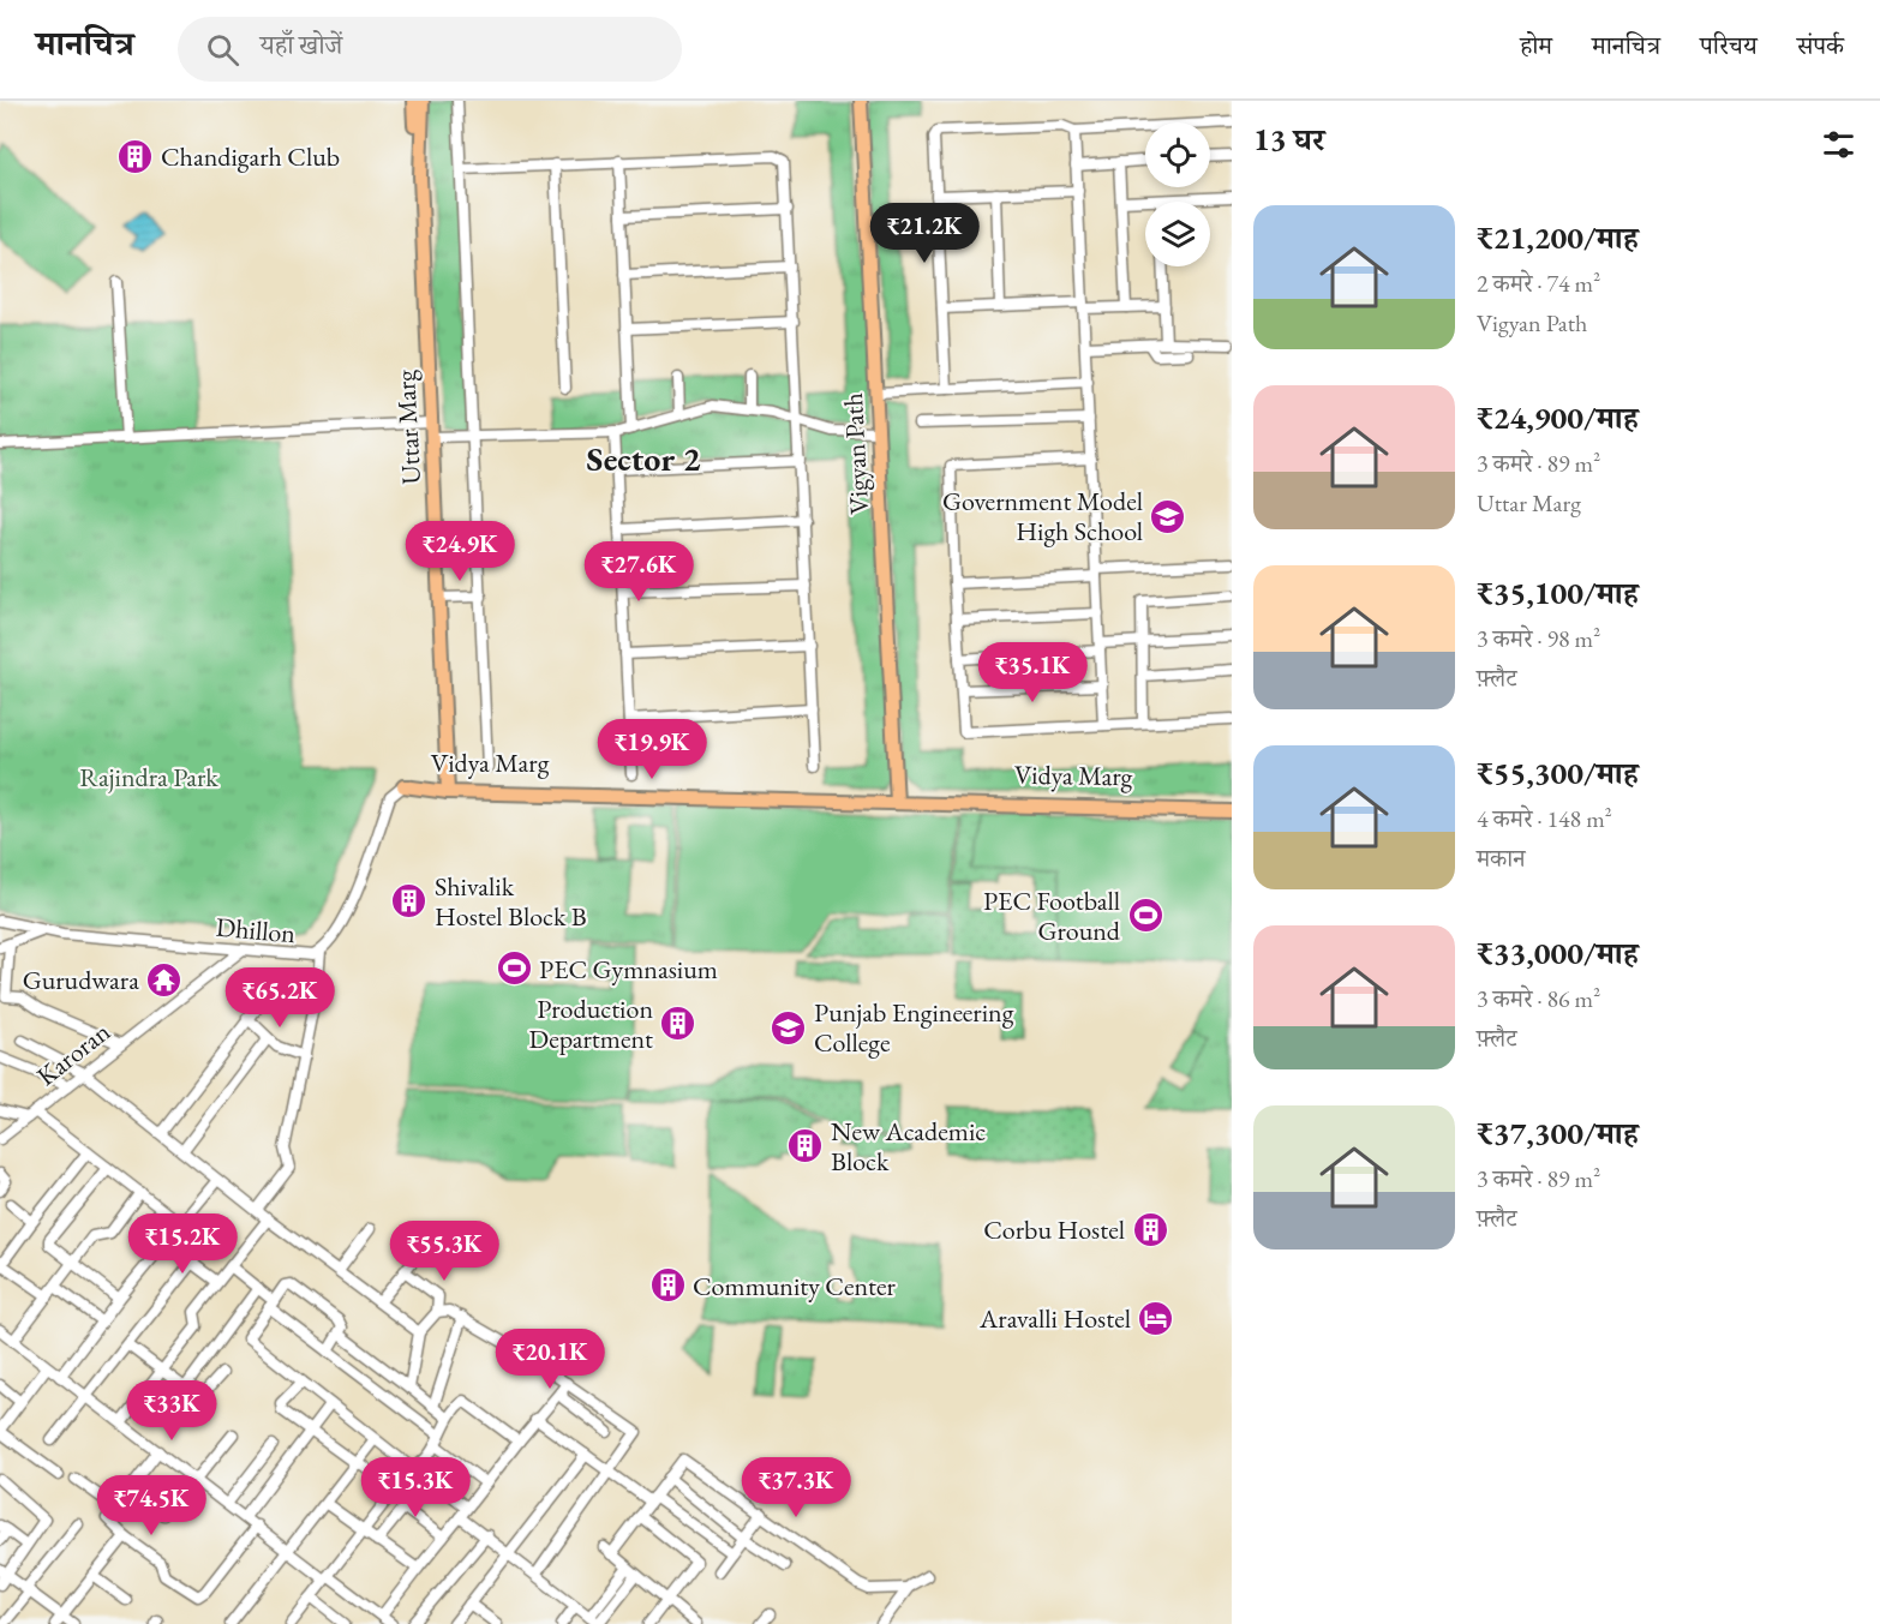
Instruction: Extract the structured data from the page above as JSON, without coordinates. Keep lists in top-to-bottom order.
{
  "streets": {
    "main road": ["Uttar Marg", "Vigyan Path", "Vidya Marg"],
    "street": ["Dhillon", "Karoran"]
  },
  "crossings": [
    ["Uttar Marg", "Vidya Marg"],
    ["Vigyan Path", "Vidya Marg"],
    ["Vidya Marg", "Dhillon"],
    ["Dhillon", "Karoran"]
  ],
  "districts": ["Sector 2"],
  "parks": ["Rajindra Park"],
  "places": {
    "building": [
      "Chandigarh Club",
      "Shivalik Hostel Block B",
      "Production Department",
      "New Academic Block",
      "Corbu Hostel",
      "Community Center"
    ],
    "school or university": ["Government Model High School", "Punjab Engineering College"],
    "sports": ["PEC Football Ground", "PEC Gymnasium"],
    "temple": ["Gurudwara"],
    "hotel": ["Aravalli Hostel"]
  },
  "page": {
    "header": "मानचित्र",
    "search": "यहाँ खोजें",
    "nav": [
      "होम",
      "मानचित्र",
      "परिचय",
      "संपर्क"
    ],
    "heading": "13 घर",
    "list": [
      {
        "name": "₹21,200/माह",
        "note": "2 कमरे · 74 m² · Vigyan Path"
      },
      {
        "name": "₹24,900/माह",
        "note": "3 कमरे · 89 m² · Uttar Marg"
      },
      {
        "name": "₹35,100/माह",
        "note": "3 कमरे · 98 m² · फ़्लैट"
      },
      {
        "name": "₹55,300/माह",
        "note": "4 कमरे · 148 m² · मकान"
      },
      {
        "name": "₹33,000/माह",
        "note": "3 कमरे · 86 m² · फ़्लैट"
      },
      {
        "name": "₹37,300/माह",
        "note": "3 कमरे · 89 m² · फ़्लैट"
      }
    ],
    "price": [
      "₹21.2K",
      "₹24.9K",
      "₹27.6K",
      "₹35.1K",
      "₹19.9K",
      "₹65.2K",
      "₹15.2K",
      "₹55.3K",
      "₹20.1K",
      "₹33K",
      "₹15.3K",
      "₹37.3K",
      "₹74.5K"
    ]
  }
}
